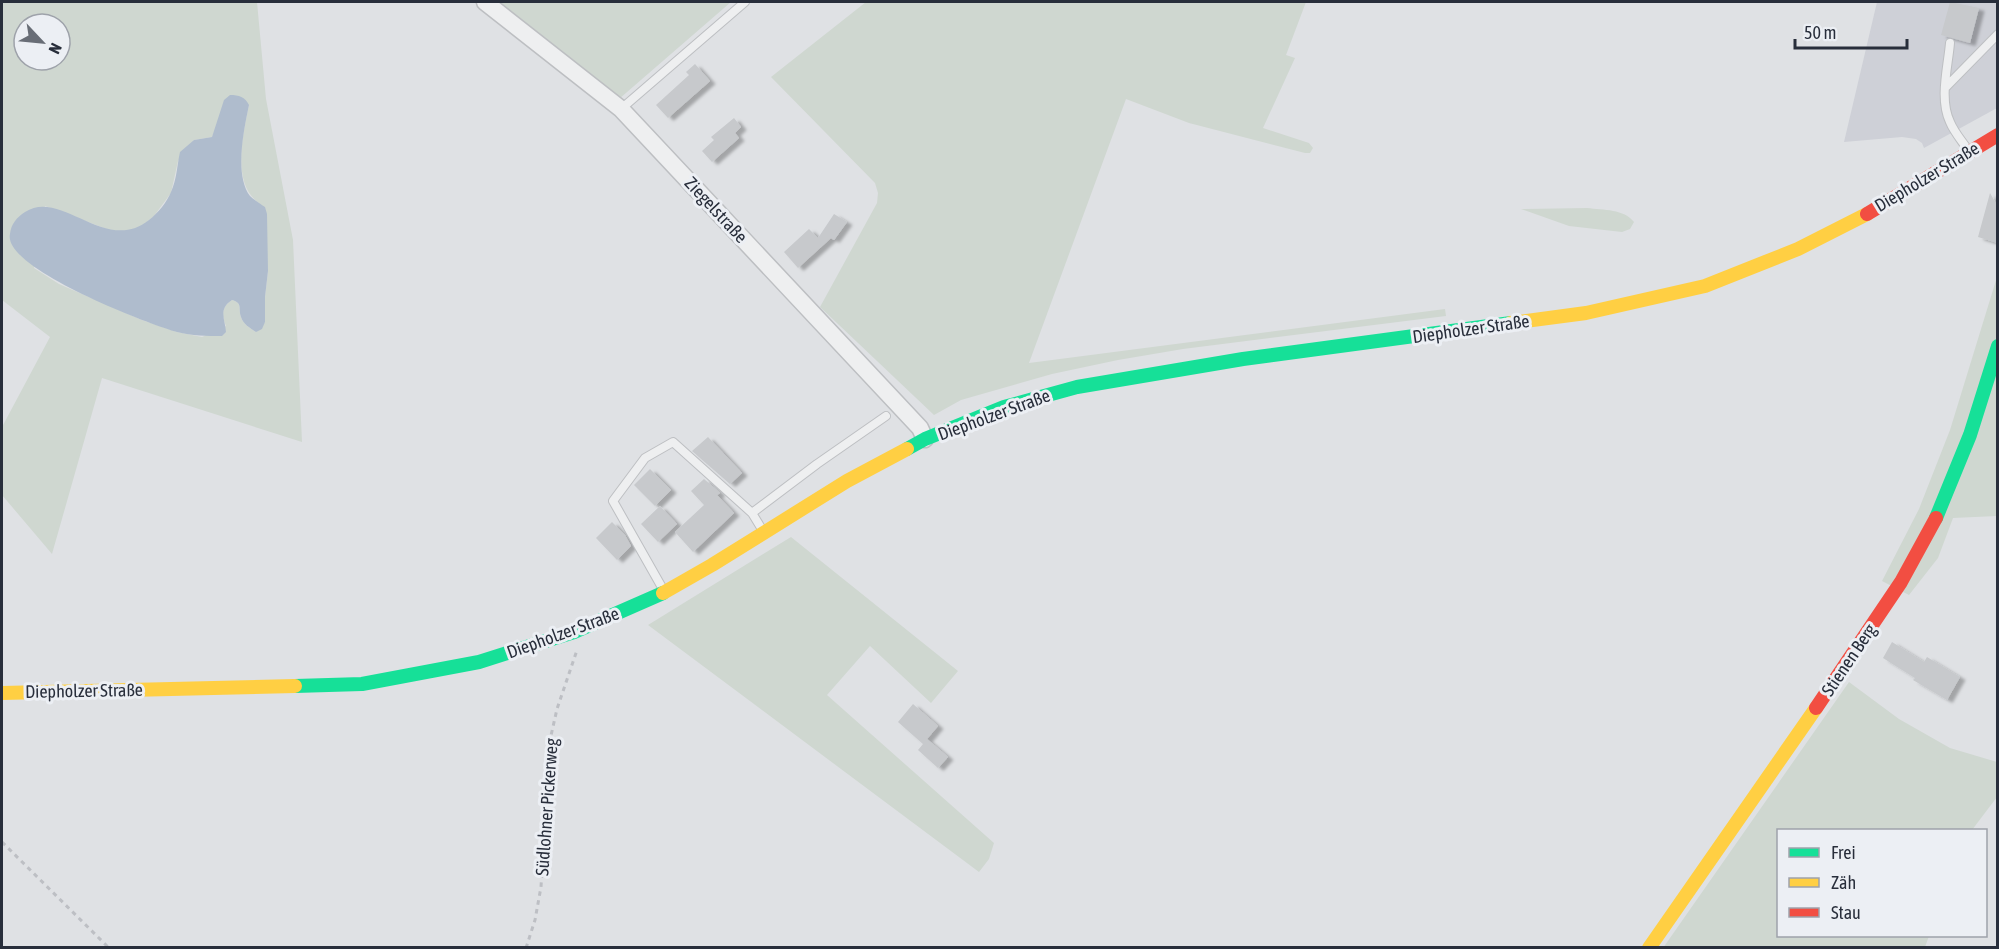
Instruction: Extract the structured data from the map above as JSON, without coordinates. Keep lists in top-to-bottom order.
{
  "streets": {
    "main road": ["Diepholzer Straße", "Stienen Berg"],
    "street": ["Ziegelstraße"],
    "path": ["Südlohner Pickerweg"]
  },
  "crossings": [
    ["Diepholzer Straße", "Ziegelstraße"],
    ["Diepholzer Straße", "Südlohner Pickerweg"]
  ],
  "legend": ["Frei", "Zäh", "Stau"],
  "scale_bar": "50 m",
  "north": "bottom right"
}
